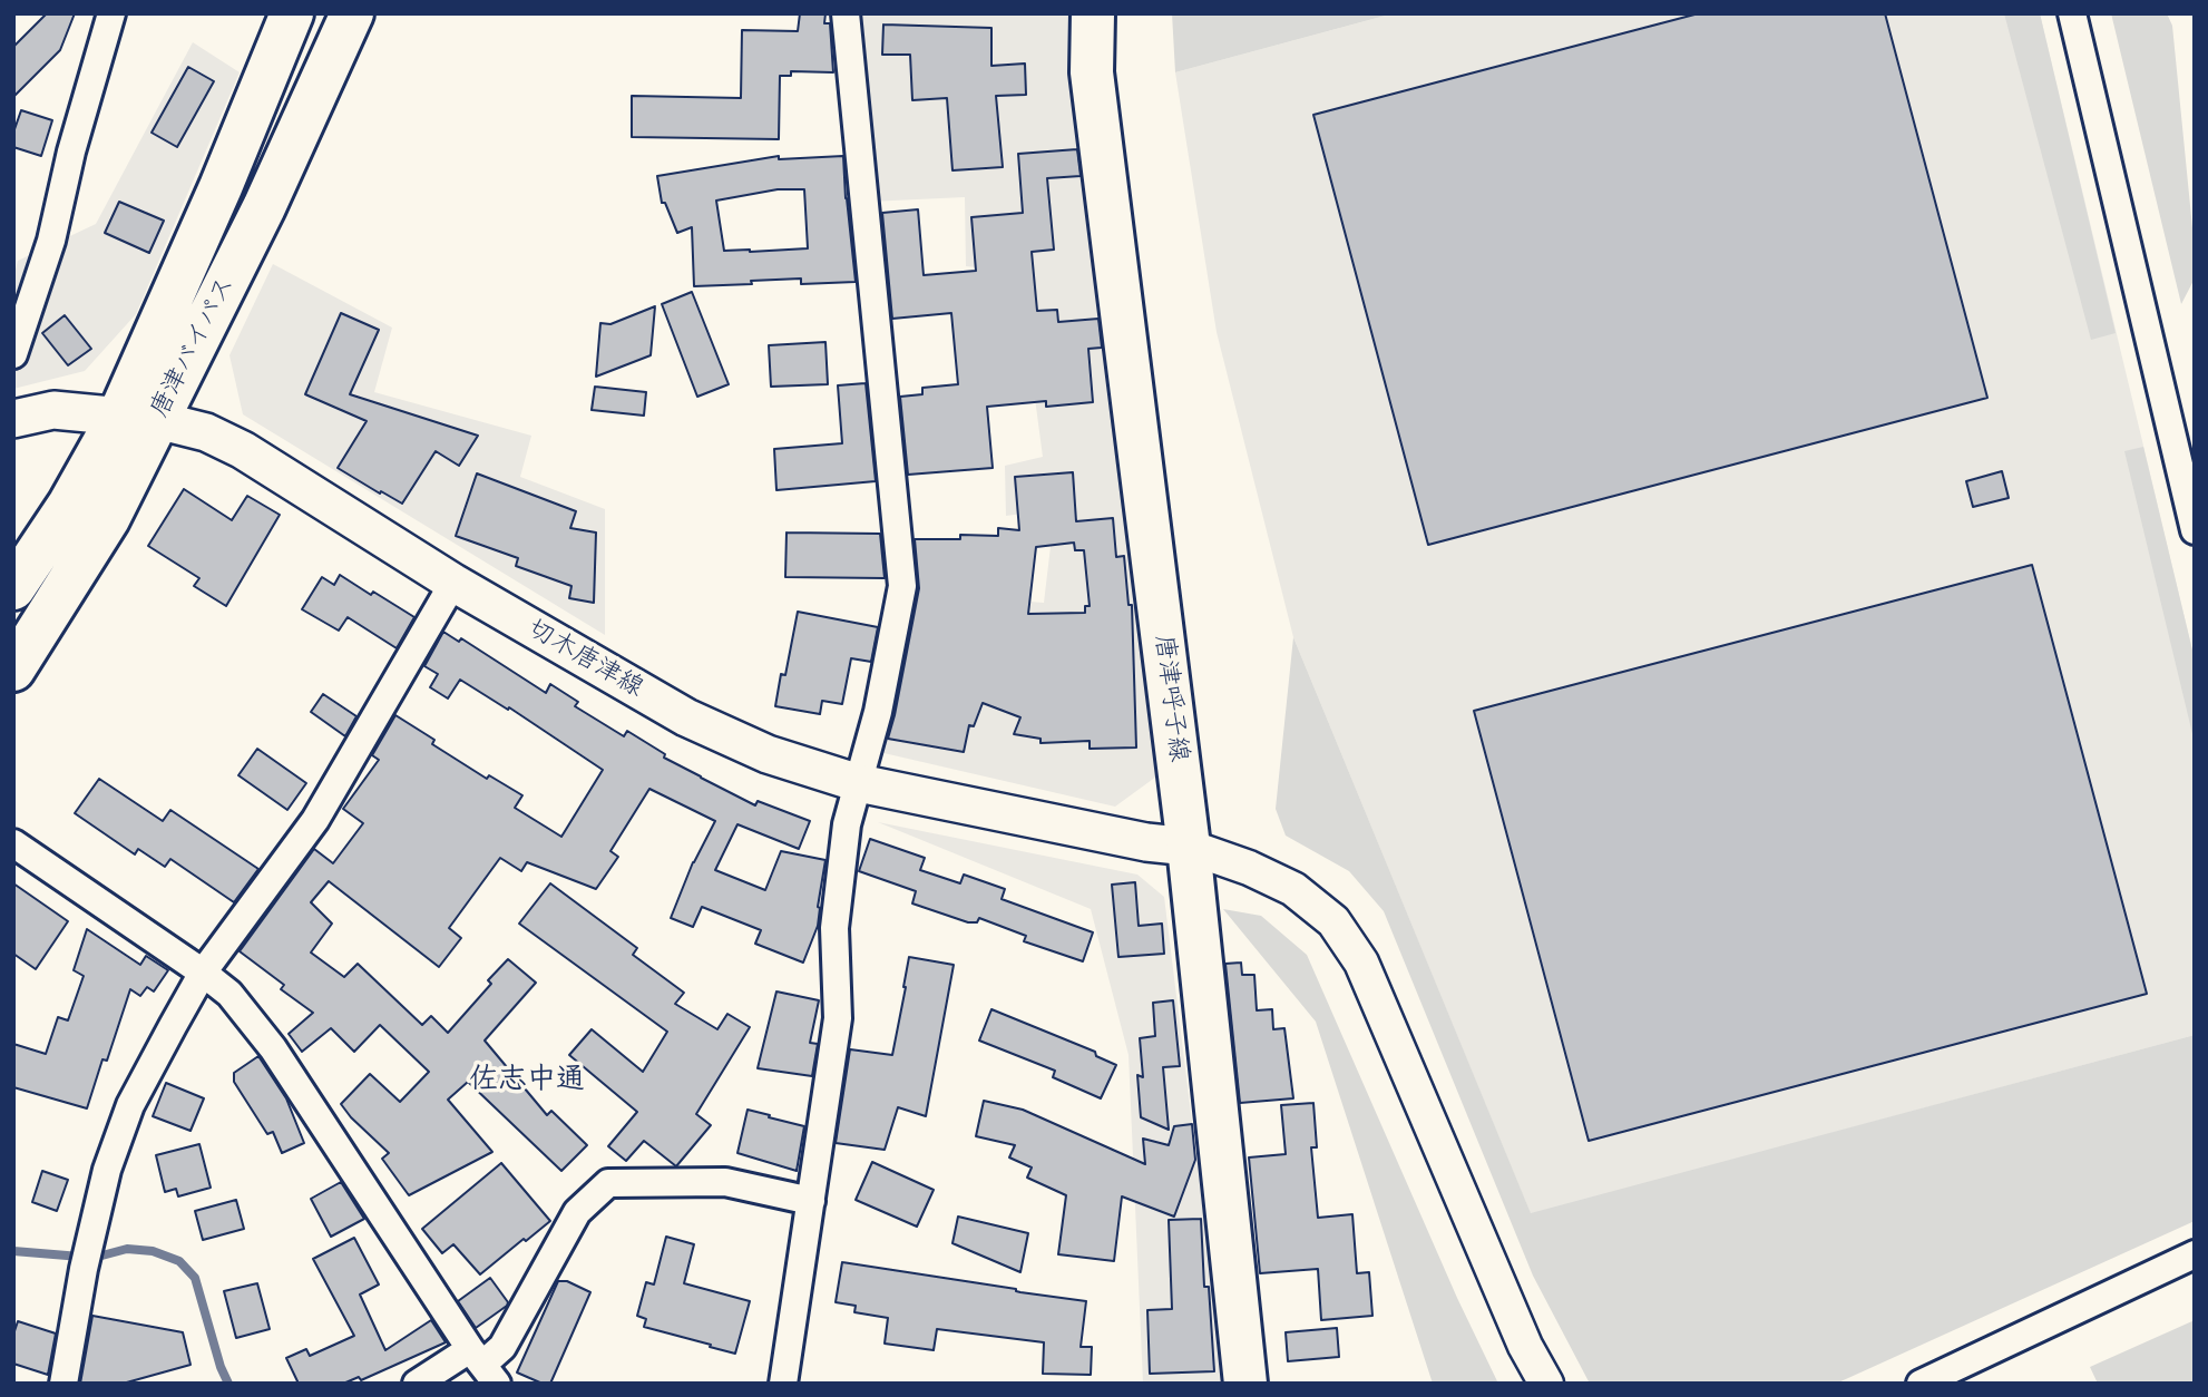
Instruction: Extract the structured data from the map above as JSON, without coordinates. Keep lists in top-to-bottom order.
{
  "streets": {
    "main road": ["唐津バイパス", "切木唐津線", "唐津呼子線"]
  },
  "crossings": [
    ["唐津バイパス", "切木唐津線"],
    ["切木唐津線", "唐津呼子線"]
  ],
  "districts": ["佐志中通"]
}
